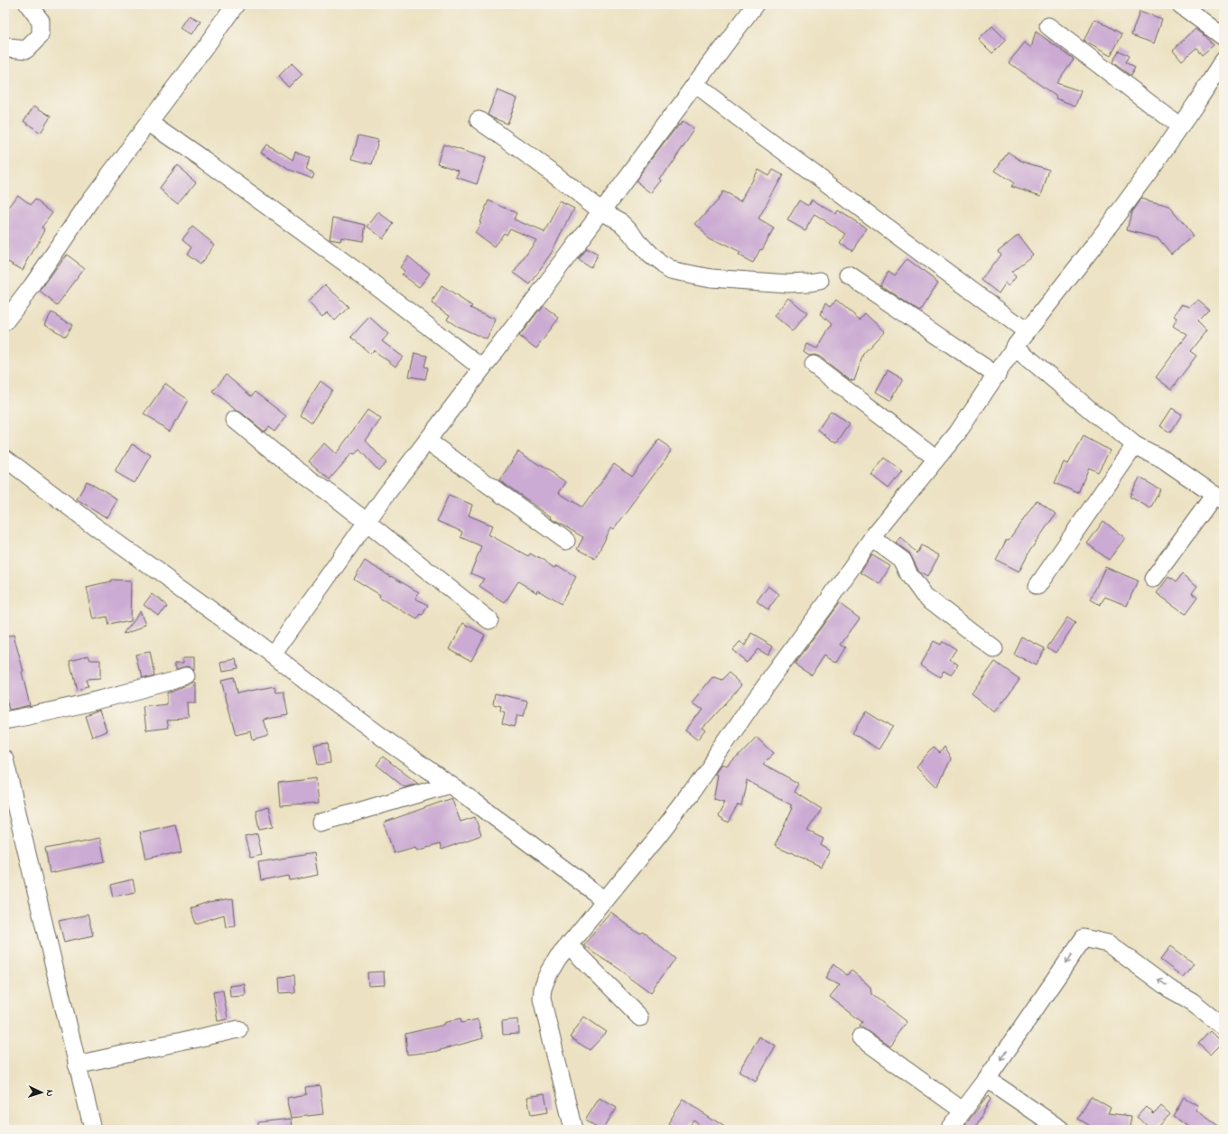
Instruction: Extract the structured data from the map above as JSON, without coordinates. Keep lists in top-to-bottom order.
{
  "north": "right"
}
